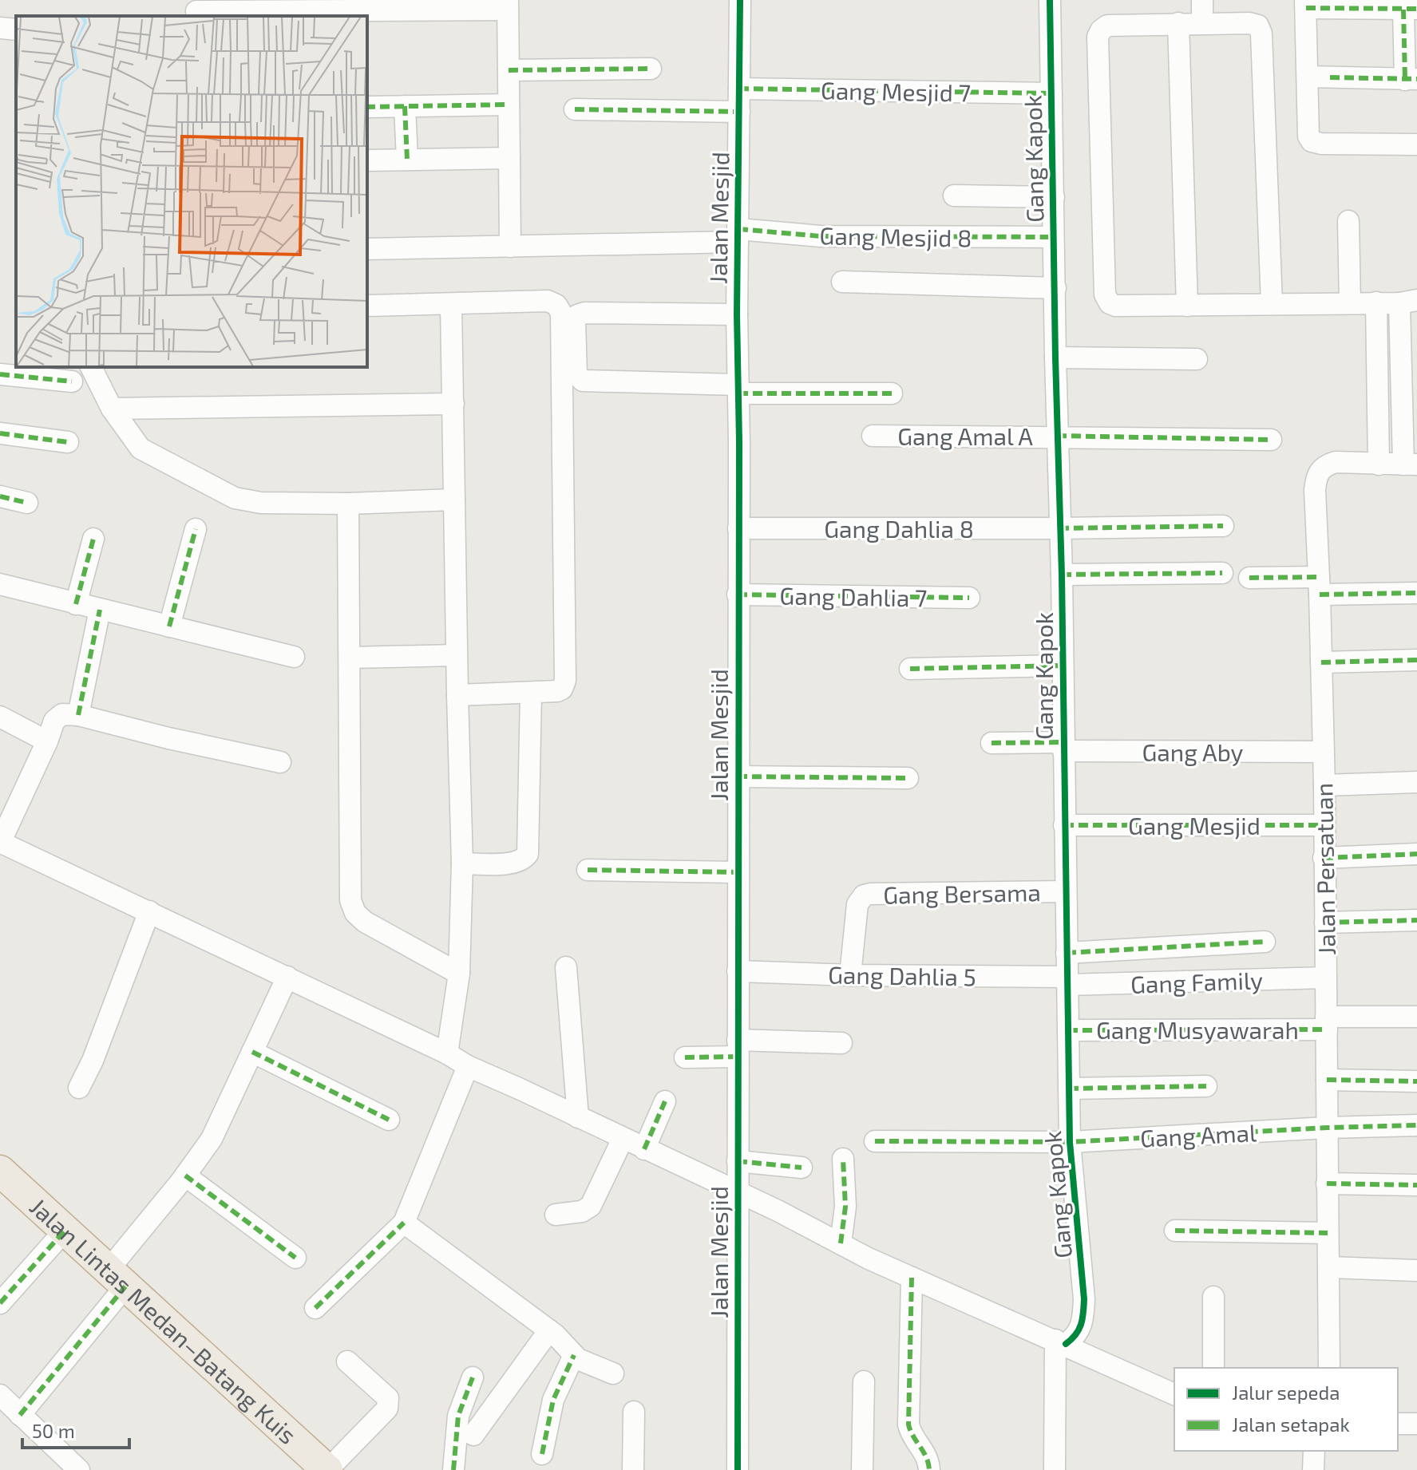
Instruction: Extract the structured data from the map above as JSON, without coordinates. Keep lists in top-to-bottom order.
{
  "streets": {
    "highway": ["Jalan Lintas Medan–Batang Kuis"],
    "street": [
      "Gang Mesjid 7",
      "Gang Kapok",
      "Jalan Mesjid",
      "Gang Mesjid 8",
      "Gang Amal A",
      "Gang Dahlia 8",
      "Gang Dahlia 7",
      "Gang Aby",
      "Gang Mesjid",
      "Jalan Persatuan",
      "Gang Bersama",
      "Gang Dahlia 5",
      "Gang Family",
      "Gang Musyawarah",
      "Gang Amal"
    ]
  },
  "crossings": [
    ["Gang Mesjid 7", "Gang Kapok"],
    ["Gang Mesjid 7", "Jalan Mesjid"],
    ["Gang Kapok", "Gang Mesjid 8"],
    ["Gang Kapok", "Gang Amal A"],
    ["Gang Kapok", "Gang Dahlia 8"],
    ["Gang Kapok", "Gang Aby"],
    ["Gang Kapok", "Gang Mesjid"],
    ["Gang Kapok", "Gang Bersama"],
    ["Gang Kapok", "Gang Dahlia 5"],
    ["Gang Kapok", "Gang Family"],
    ["Gang Kapok", "Gang Musyawarah"],
    ["Gang Kapok", "Gang Amal"],
    ["Jalan Mesjid", "Gang Mesjid 8"],
    ["Jalan Mesjid", "Gang Dahlia 8"],
    ["Jalan Mesjid", "Gang Dahlia 7"],
    ["Jalan Mesjid", "Gang Dahlia 5"],
    ["Gang Aby", "Jalan Persatuan"],
    ["Gang Mesjid", "Jalan Persatuan"],
    ["Jalan Persatuan", "Gang Family"],
    ["Jalan Persatuan", "Gang Musyawarah"],
    ["Jalan Persatuan", "Gang Amal"],
    ["Gang Bersama", "Gang Dahlia 5"],
    ["Gang Dahlia 5", "Gang Family"]
  ],
  "legend": ["Jalur sepeda", "Jalan setapak"],
  "scale_bar": "50 m"
}
